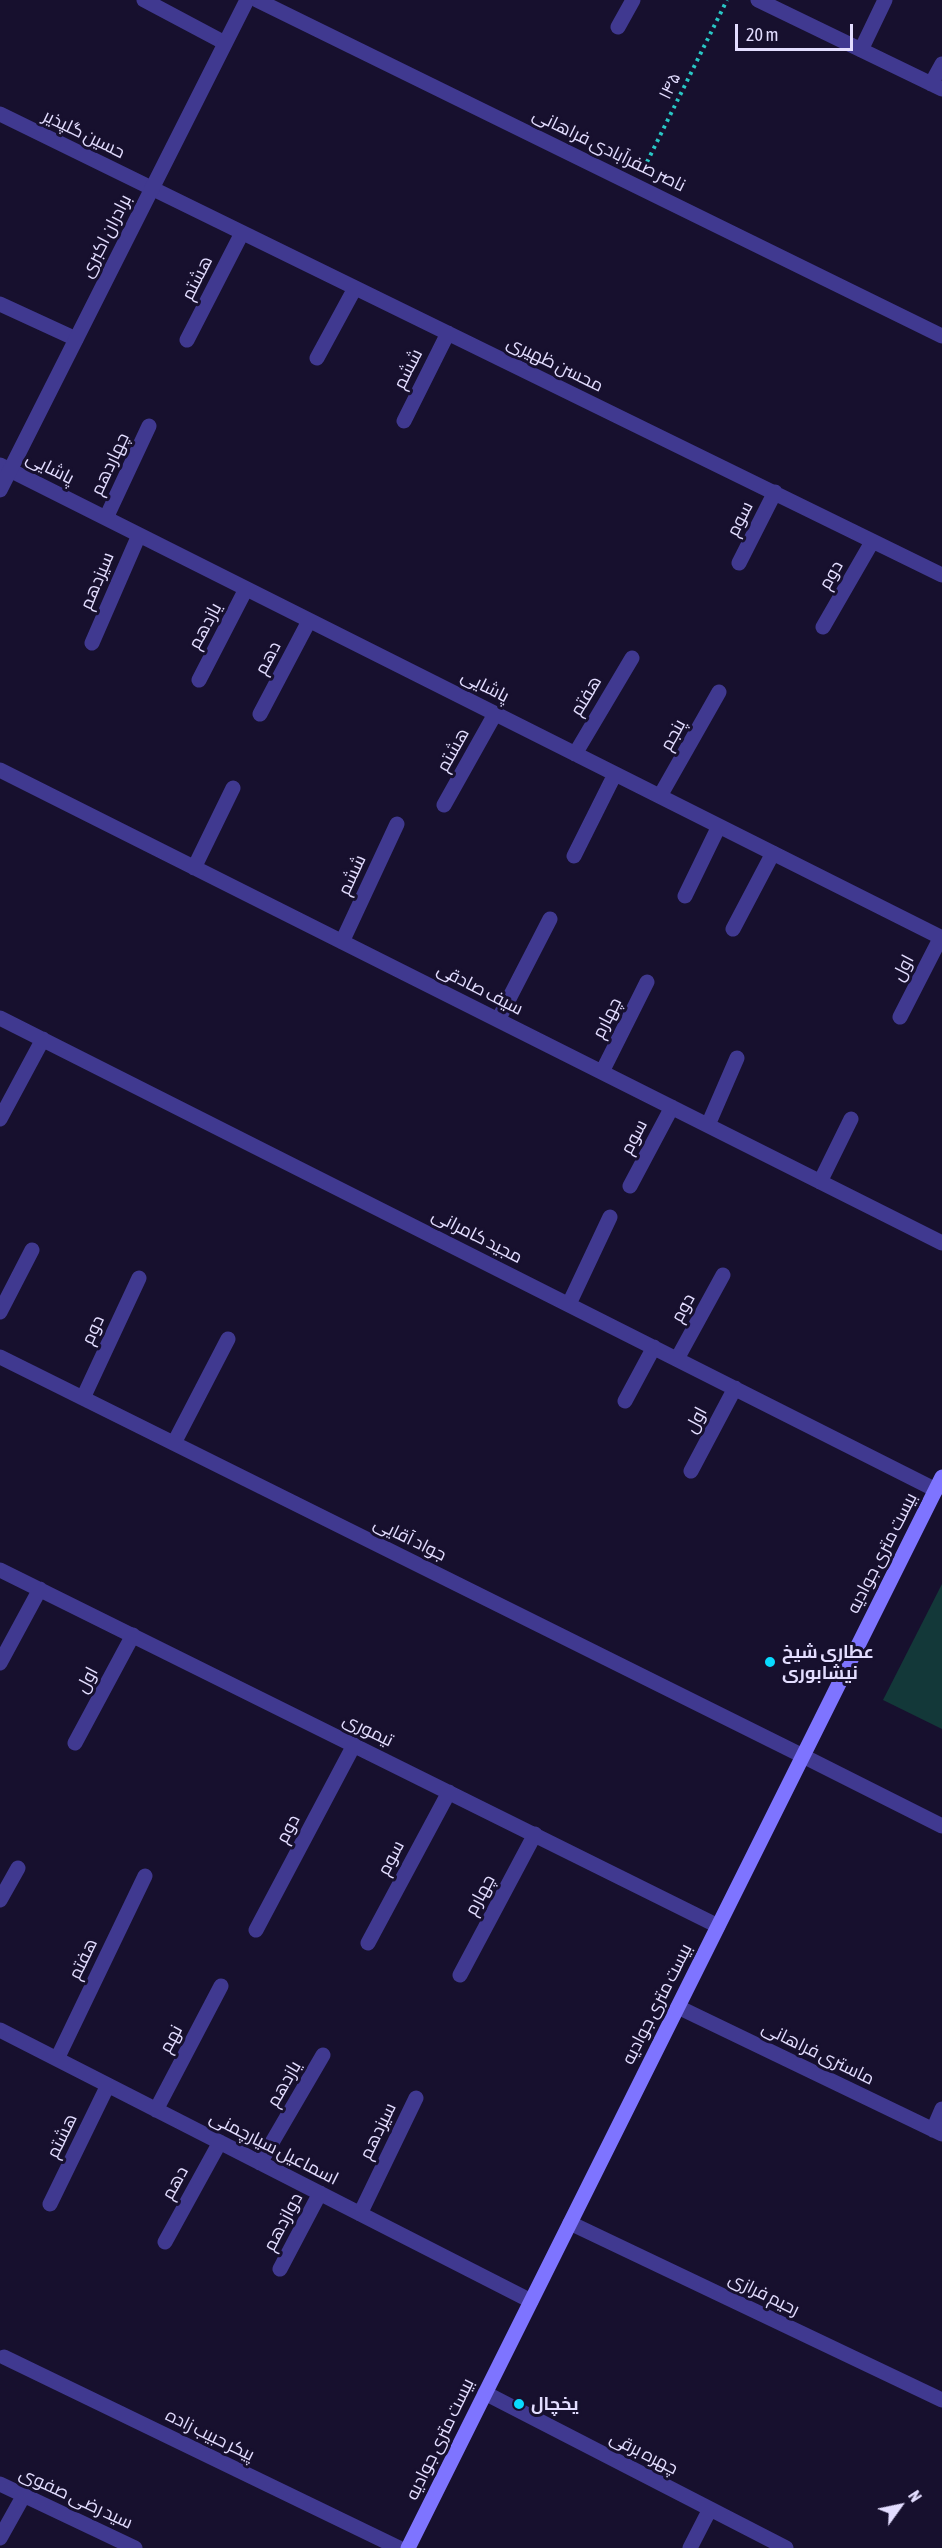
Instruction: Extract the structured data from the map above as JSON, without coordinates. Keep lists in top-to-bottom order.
{
  "streets": {
    "main road": ["بیست متری جوادیه"],
    "street": [
      "حسین گلپذیر",
      "ناصر صفرآبادی فراهانی",
      "برادران اکبری",
      "هشتم",
      "محسن ظهیری",
      "ششم",
      "چهاردهم",
      "پاشایی",
      "سوم",
      "دوم",
      "سیزدهم",
      "یازدهم",
      "دهم",
      "هفتم",
      "پنجم",
      "اول",
      "سیف صادقی",
      "چهارم",
      "مجید کامرانی",
      "جواد آقایی",
      "تیموری",
      "نهم",
      "ماستری فراهانی",
      "اسماعیل سیارچمنی",
      "دوازدهم",
      "رحیم فرازی",
      "پیکر حبیب زاده",
      "چهره برقی",
      "سید رضی صفوی"
    ],
    "path": ["۱۴۵"]
  },
  "crossings": [
    ["۱۴۵", "ناصر صفرآبادی فراهانی"],
    ["حسین گلپذیر", "برادران اکبری"],
    ["حسین گلپذیر", "محسن ظهیری"],
    ["برادران اکبری", "محسن ظهیری"],
    ["برادران اکبری", "پاشایی"],
    ["هشتم", "محسن ظهیری"],
    ["هشتم", "پاشایی"],
    ["هشتم", "اسماعیل سیارچمنی"],
    ["محسن ظهیری", "ششم"],
    ["محسن ظهیری", "سوم"],
    ["محسن ظهیری", "دوم"],
    ["ششم", "سیف صادقی"],
    ["چهاردهم", "پاشایی"],
    ["پاشایی", "سیزدهم"],
    ["پاشایی", "یازدهم"],
    ["پاشایی", "دهم"],
    ["پاشایی", "هفتم"],
    ["پاشایی", "پنجم"],
    ["پاشایی", "اول"],
    ["سوم", "سیف صادقی"],
    ["سوم", "تیموری"],
    ["دوم", "مجید کامرانی"],
    ["دوم", "جواد آقایی"],
    ["دوم", "تیموری"],
    ["سیزدهم", "اسماعیل سیارچمنی"],
    ["یازدهم", "اسماعیل سیارچمنی"],
    ["دهم", "اسماعیل سیارچمنی"],
    ["هفتم", "اسماعیل سیارچمنی"],
    ["اول", "مجید کامرانی"],
    ["اول", "تیموری"],
    ["سیف صادقی", "چهارم"],
    ["چهارم", "تیموری"],
    ["مجید کامرانی", "بیست متری جوادیه"],
    ["جواد آقایی", "بیست متری جوادیه"],
    ["بیست متری جوادیه", "تیموری"],
    ["بیست متری جوادیه", "ماستری فراهانی"],
    ["بیست متری جوادیه", "اسماعیل سیارچمنی"],
    ["بیست متری جوادیه", "رحیم فرازی"],
    ["بیست متری جوادیه", "چهره برقی"],
    ["نهم", "اسماعیل سیارچمنی"],
    ["اسماعیل سیارچمنی", "دوازدهم"]
  ],
  "places": ["عطاری شیخ نیشابوری", "یخچال"],
  "scale_bar": "20 m",
  "north": "top right"
}
